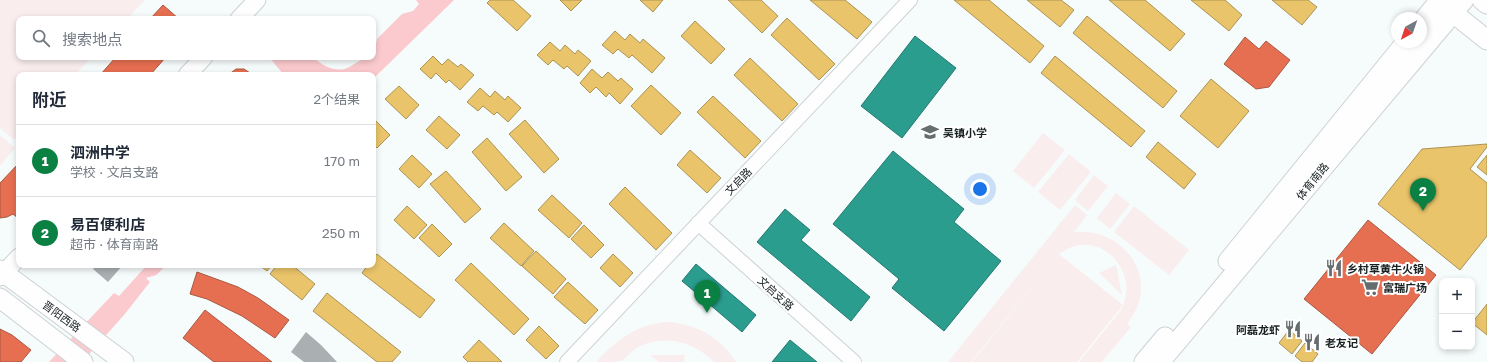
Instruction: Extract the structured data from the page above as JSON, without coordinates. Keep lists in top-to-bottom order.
{
  "streets": {
    "main road": ["体育南路", "晋阳西路"],
    "street": ["文启路", "文启支路"]
  },
  "crossings": [
    ["文启路", "文启支路"]
  ],
  "places": {
    "school or university": ["吴镇小学"],
    "restaurant": ["乡村草黄牛火锅", "阿磊龙虾", "老友记"],
    "supermarket": ["富瑞广场"]
  },
  "north": "bottom left",
  "page": {
    "search": "搜索地点",
    "heading": ["附近", "2个结果"],
    "list": [
      {
        "mark": "1",
        "name": "泗洲中学",
        "note": "学校 · 文启支路",
        "value": "170 m"
      },
      {
        "mark": "2",
        "name": "易百便利店",
        "note": "超市 · 体育南路",
        "value": "250 m"
      }
    ],
    "pins": ["2", "1"],
    "map_buttons": ["+", "−"]
  }
}
